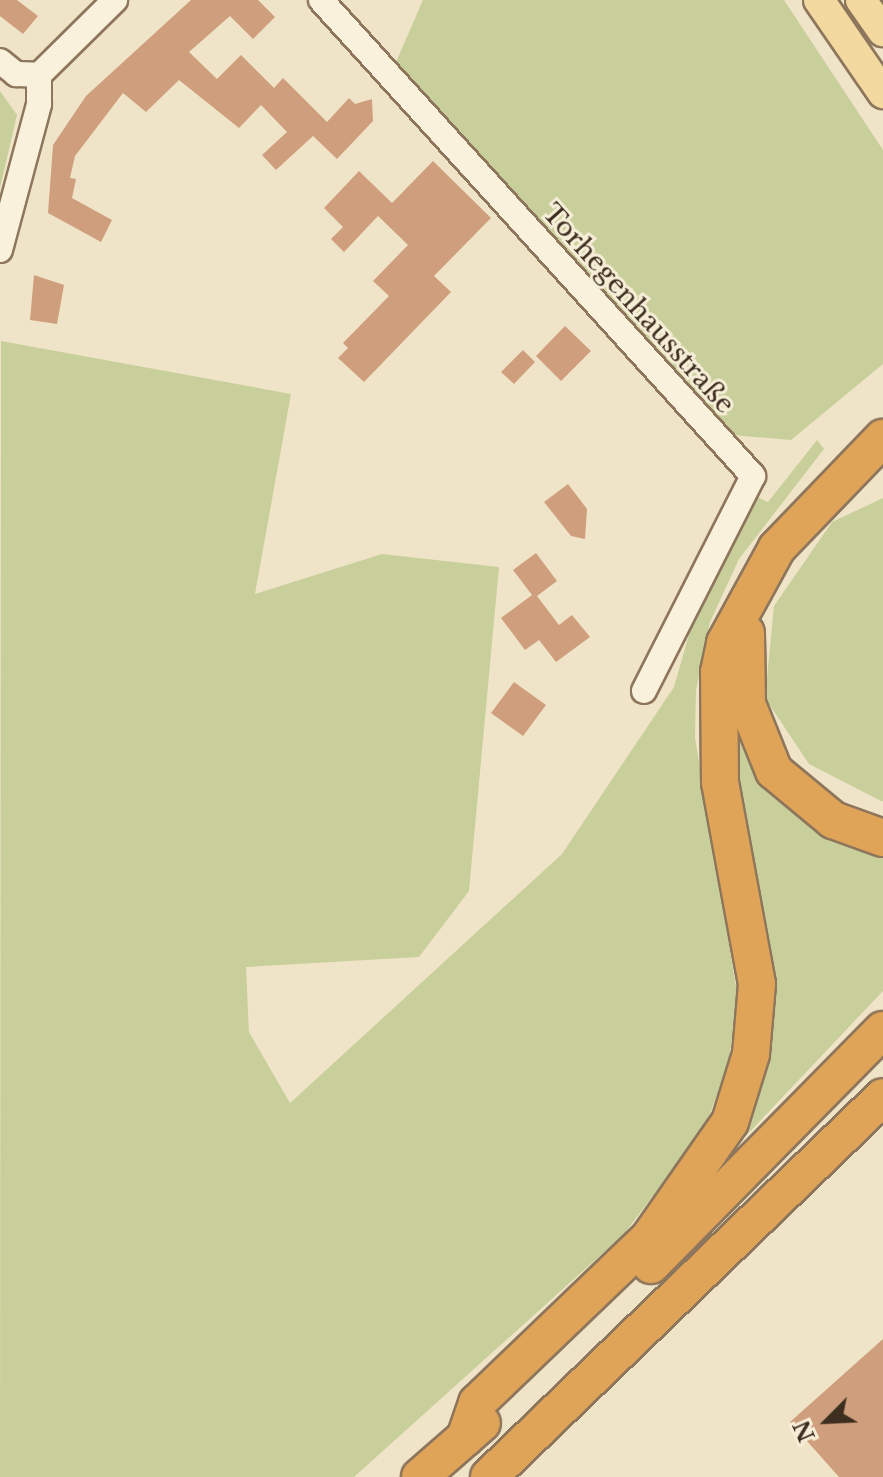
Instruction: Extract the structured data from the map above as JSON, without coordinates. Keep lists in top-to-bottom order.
{
  "streets": {
    "street": ["Torhegenhausstraße"]
  },
  "north": "bottom left"
}
